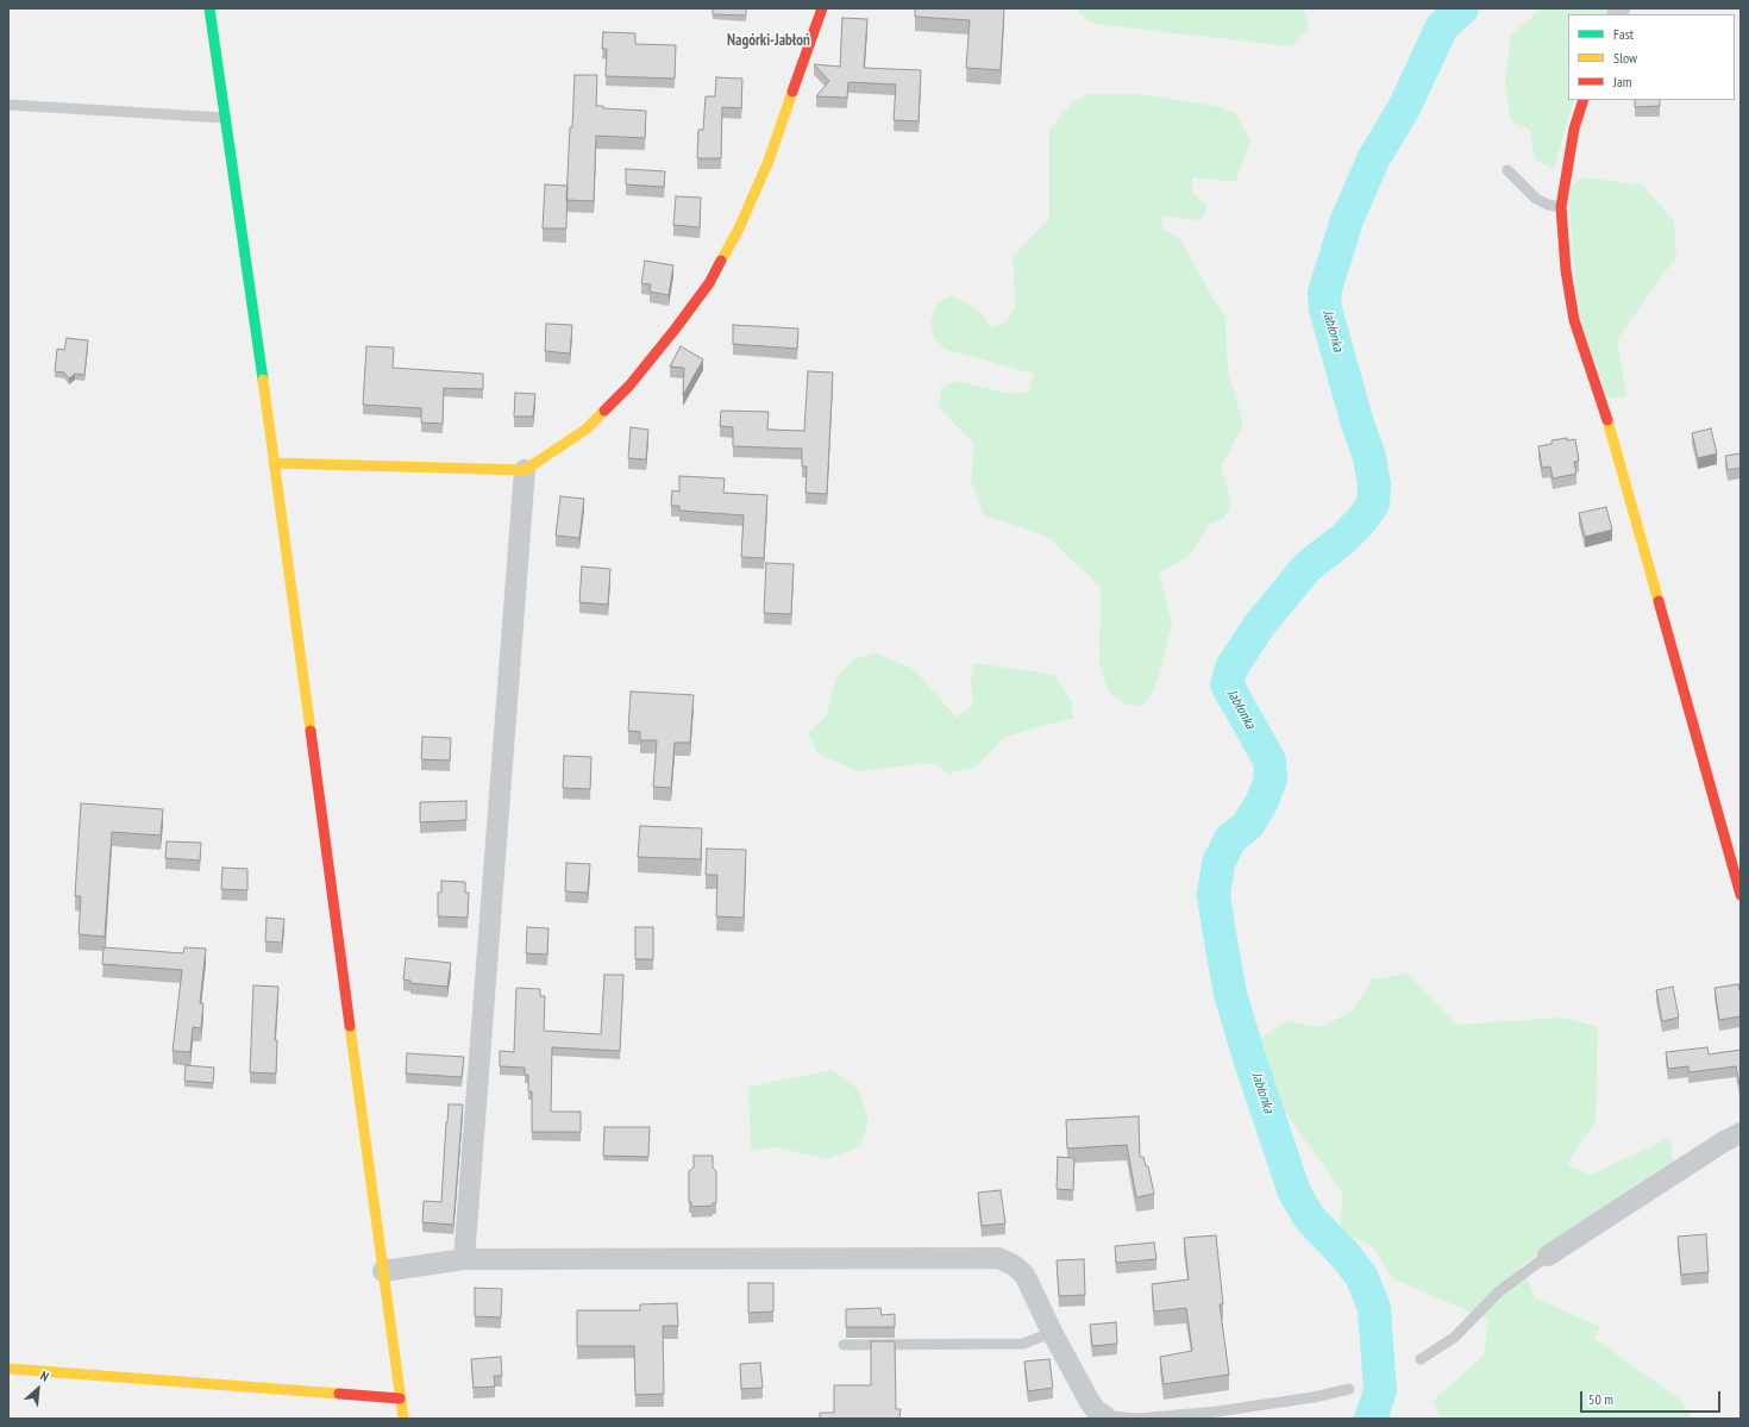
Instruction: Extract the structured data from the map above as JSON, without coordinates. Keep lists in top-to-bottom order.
{
  "districts": ["Nagórki-Jabłoń"],
  "water": ["Jabłonka"],
  "legend": ["Fast", "Slow", "Jam"],
  "scale_bar": "50 m",
  "north": "top right"
}
